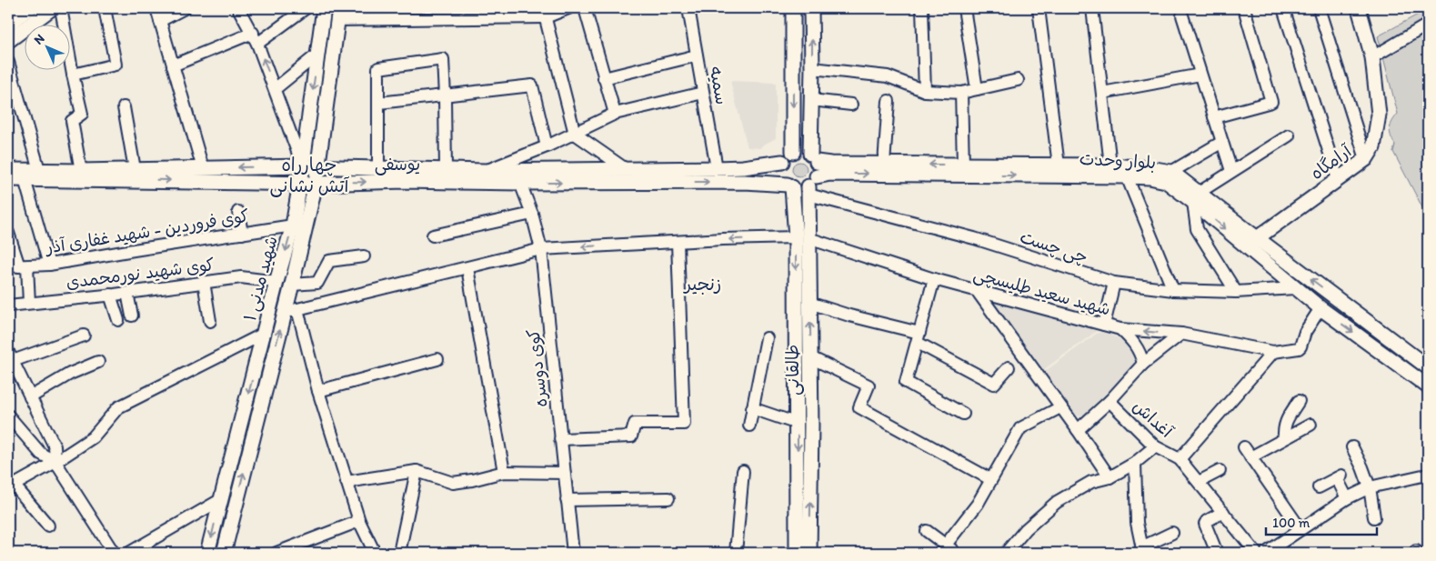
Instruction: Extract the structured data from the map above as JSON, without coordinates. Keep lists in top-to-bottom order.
{
  "streets": {
    "main road": [
      "بلوار وحدت",
      "آرامگاه",
      "یوسفی",
      "شهید مدنی ۱",
      "طالقانی"
    ],
    "street": [
      "سمیه",
      "کوی فروردین - شهید غفاری آذر",
      "چی چست",
      "کوی شهید نورمحمدی",
      "شهید سعید طلیسچی",
      "کوی دوسره",
      "آغداش"
    ]
  },
  "crossings": [
    ["سمیه", "یوسفی"],
    ["بلوار وحدت", "آرامگاه"],
    ["بلوار وحدت", "یوسفی"],
    ["بلوار وحدت", "چی چست"],
    ["بلوار وحدت", "شهید سعید طلیسچی"],
    ["بلوار وحدت", "طالقانی"],
    ["یوسفی", "چی چست"],
    ["یوسفی", "شهید مدنی ۱"],
    ["یوسفی", "کوی دوسره"],
    ["یوسفی", "طالقانی"],
    ["کوی فروردین - شهید غفاری آذر", "شهید مدنی ۱"],
    ["چی چست", "طالقانی"],
    ["کوی شهید نورمحمدی", "شهید مدنی ۱"],
    ["شهید سعید طلیسچی", "طالقانی"],
    ["شهید سعید طلیسچی", "آغداش"]
  ],
  "districts": ["چهارراه آتش نشانی", "زنجیر"],
  "scale_bar": "100 m",
  "north": "top left"
}
